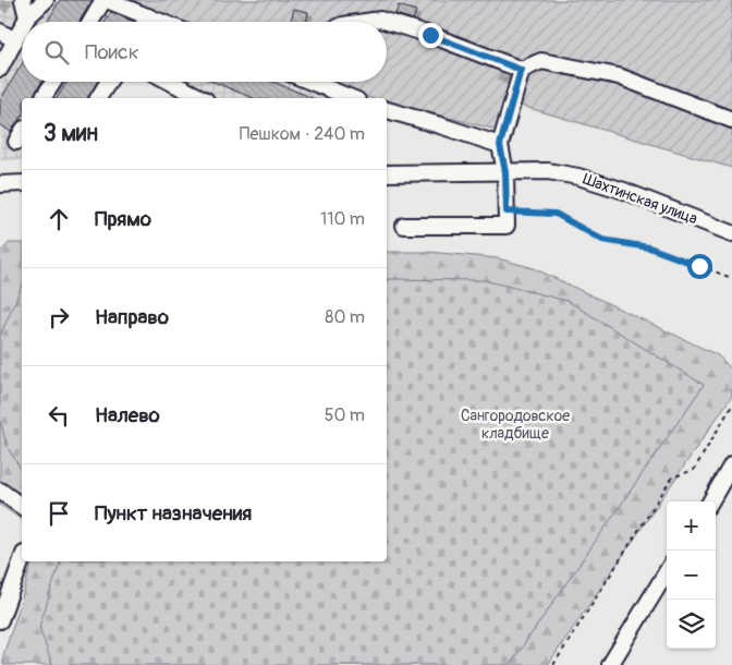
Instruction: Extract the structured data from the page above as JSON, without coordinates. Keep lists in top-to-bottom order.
{
  "streets": {
    "street": ["Шахтинская улица"]
  },
  "parks": ["Сангородовское кладбище"],
  "page": {
    "search": "Поиск",
    "heading": ["3 мин", "Пешком · 240 m"],
    "list": [
      ["Прямо", "110 m"],
      ["Направо", "80 m"],
      ["Налево", "50 m"],
      "Пункт назначения"
    ],
    "map_buttons": ["+", "−"]
  }
}
